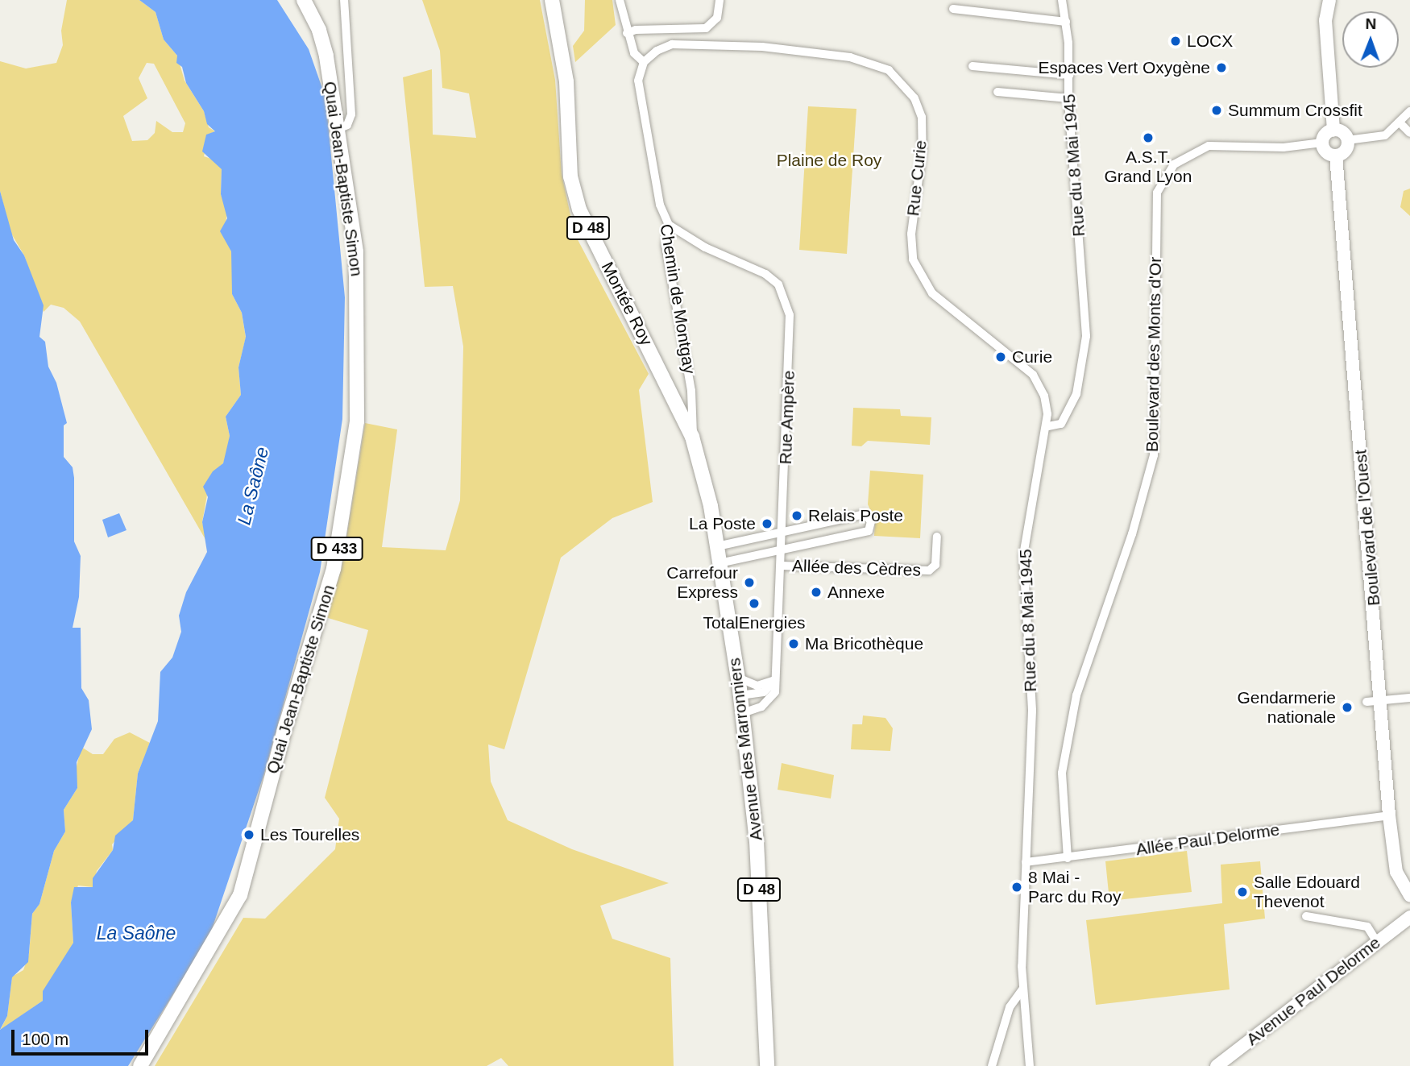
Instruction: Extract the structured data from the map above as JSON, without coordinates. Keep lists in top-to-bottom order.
{
  "streets": {
    "main road": [
      "Quai Jean-Baptiste Simon",
      "D 48",
      "Montée Roy",
      "D 433",
      "Avenue des Marronniers"
    ],
    "street": [
      "Rue du 8 Mai 1945",
      "Rue Curie",
      "Chemin de Montgay",
      "Boulevard des Monts d'Or",
      "Rue Ampère",
      "Boulevard de l'Ouest",
      "Allée des Cèdres",
      "Allée Paul Delorme",
      "Avenue Paul Delorme"
    ]
  },
  "crossings": [
    ["Rue du 8 Mai 1945", "Rue Curie"],
    ["Rue du 8 Mai 1945", "Allée Paul Delorme"],
    ["Rue Curie", "Chemin de Montgay"],
    ["Chemin de Montgay", "Montée Roy"],
    ["Chemin de Montgay", "Rue Ampère"],
    ["Chemin de Montgay", "Avenue des Marronniers"],
    ["Montée Roy", "Avenue des Marronniers"],
    ["Boulevard des Monts d'Or", "Boulevard de l'Ouest"],
    ["Boulevard des Monts d'Or", "Allée Paul Delorme"],
    ["Rue Ampère", "Allée des Cèdres"],
    ["Rue Ampère", "Avenue des Marronniers"],
    ["Boulevard de l'Ouest", "Allée Paul Delorme"]
  ],
  "water": ["La Saône"],
  "parks": ["Plaine de Roy"],
  "places": [
    "LOCX",
    "Espaces Vert Oxygène",
    "Summum Crossfit",
    "A.S.T. Grand Lyon",
    "Curie",
    "Relais Poste",
    "La Poste",
    "Carrefour Express",
    "Annexe",
    "TotalEnergies",
    "Ma Bricothèque",
    "Gendarmerie nationale",
    "Les Tourelles",
    "8 Mai - Parc du Roy",
    "Salle Edouard Thevenot"
  ],
  "scale_bar": "100 m",
  "north": "top"
}
